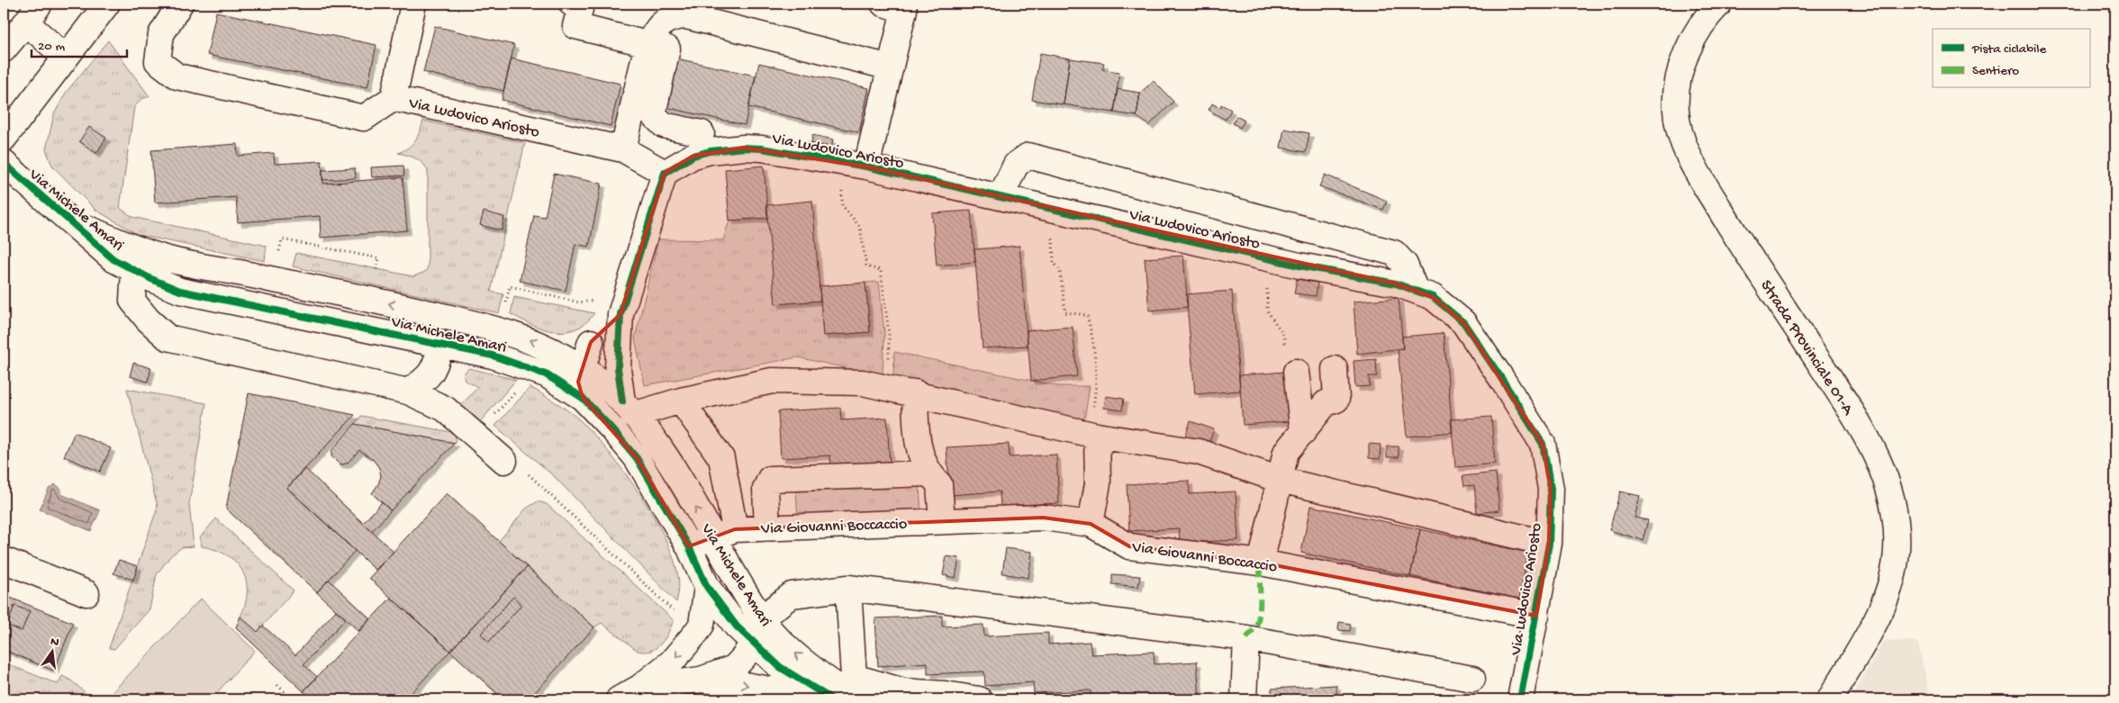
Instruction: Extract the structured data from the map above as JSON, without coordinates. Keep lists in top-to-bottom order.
{
  "streets": {
    "street": [
      "Via Ludovico Ariosto",
      "Via Michele Amari",
      "Strada Provinciale 01-A",
      "Via Giovanni Boccaccio"
    ]
  },
  "crossings": [
    ["Via Ludovico Ariosto", "Via Giovanni Boccaccio"],
    ["Via Michele Amari", "Via Giovanni Boccaccio"]
  ],
  "legend": ["Pista ciclabile", "Sentiero"],
  "scale_bar": "20 m",
  "north": "top"
}
